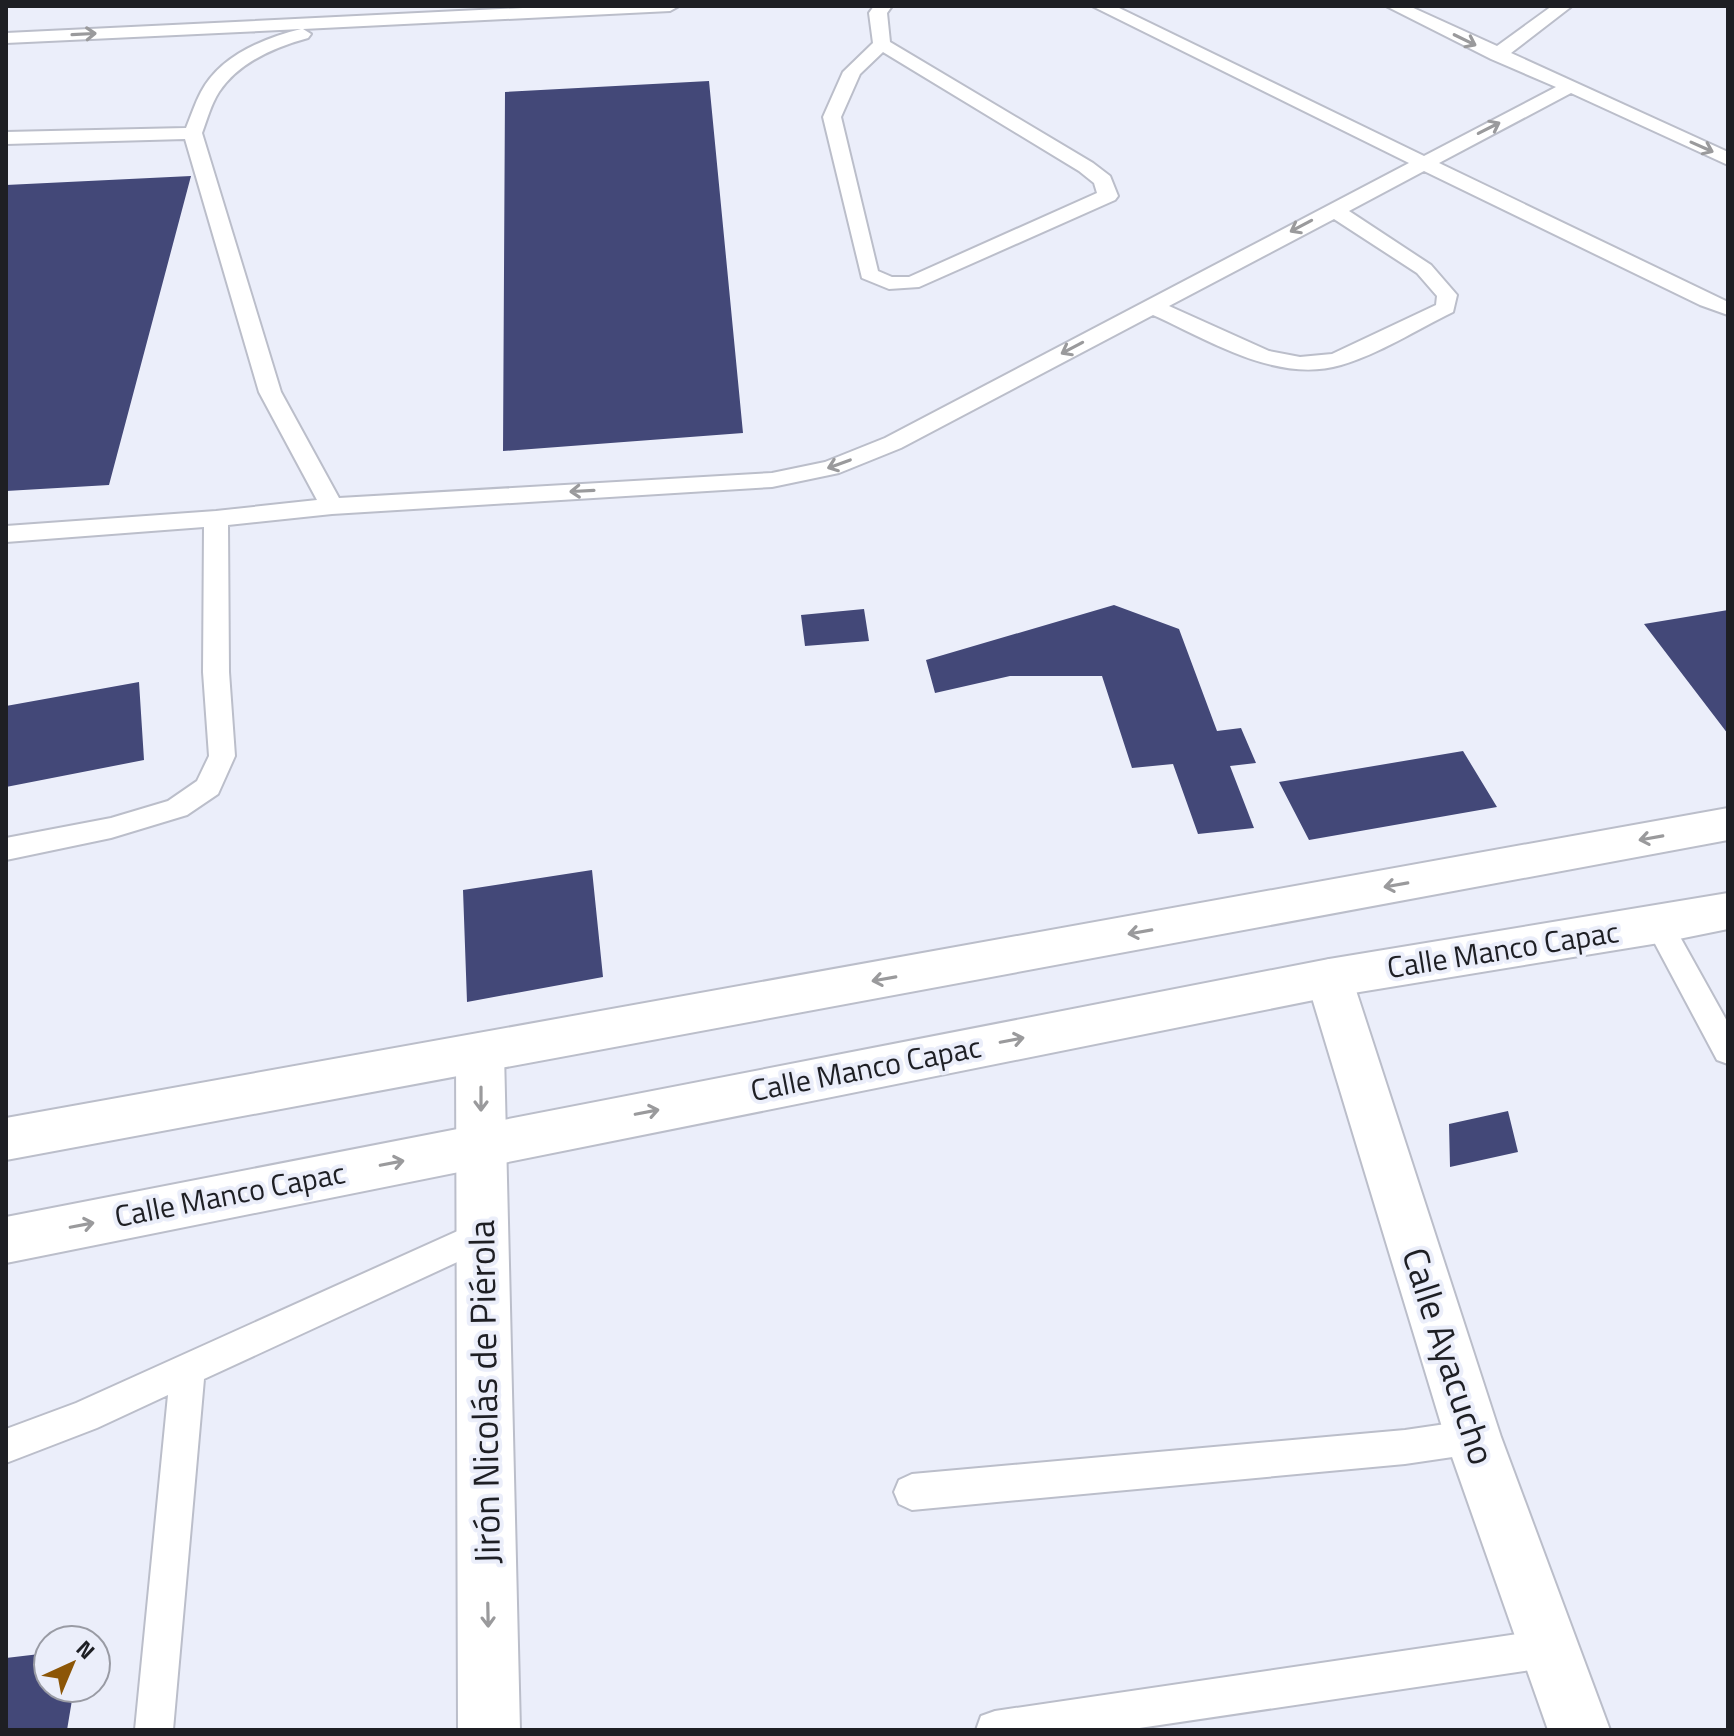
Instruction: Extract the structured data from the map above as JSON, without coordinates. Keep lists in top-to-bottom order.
{
  "streets": {
    "main road": ["Calle Manco Capac", "Calle Ayacucho", "Jirón Nicolás de Piérola"]
  },
  "crossings": [
    ["Calle Manco Capac", "Calle Ayacucho"],
    ["Calle Manco Capac", "Jirón Nicolás de Piérola"]
  ],
  "one_way": ["Jirón Nicolás de Piérola"],
  "north": "top right"
}
